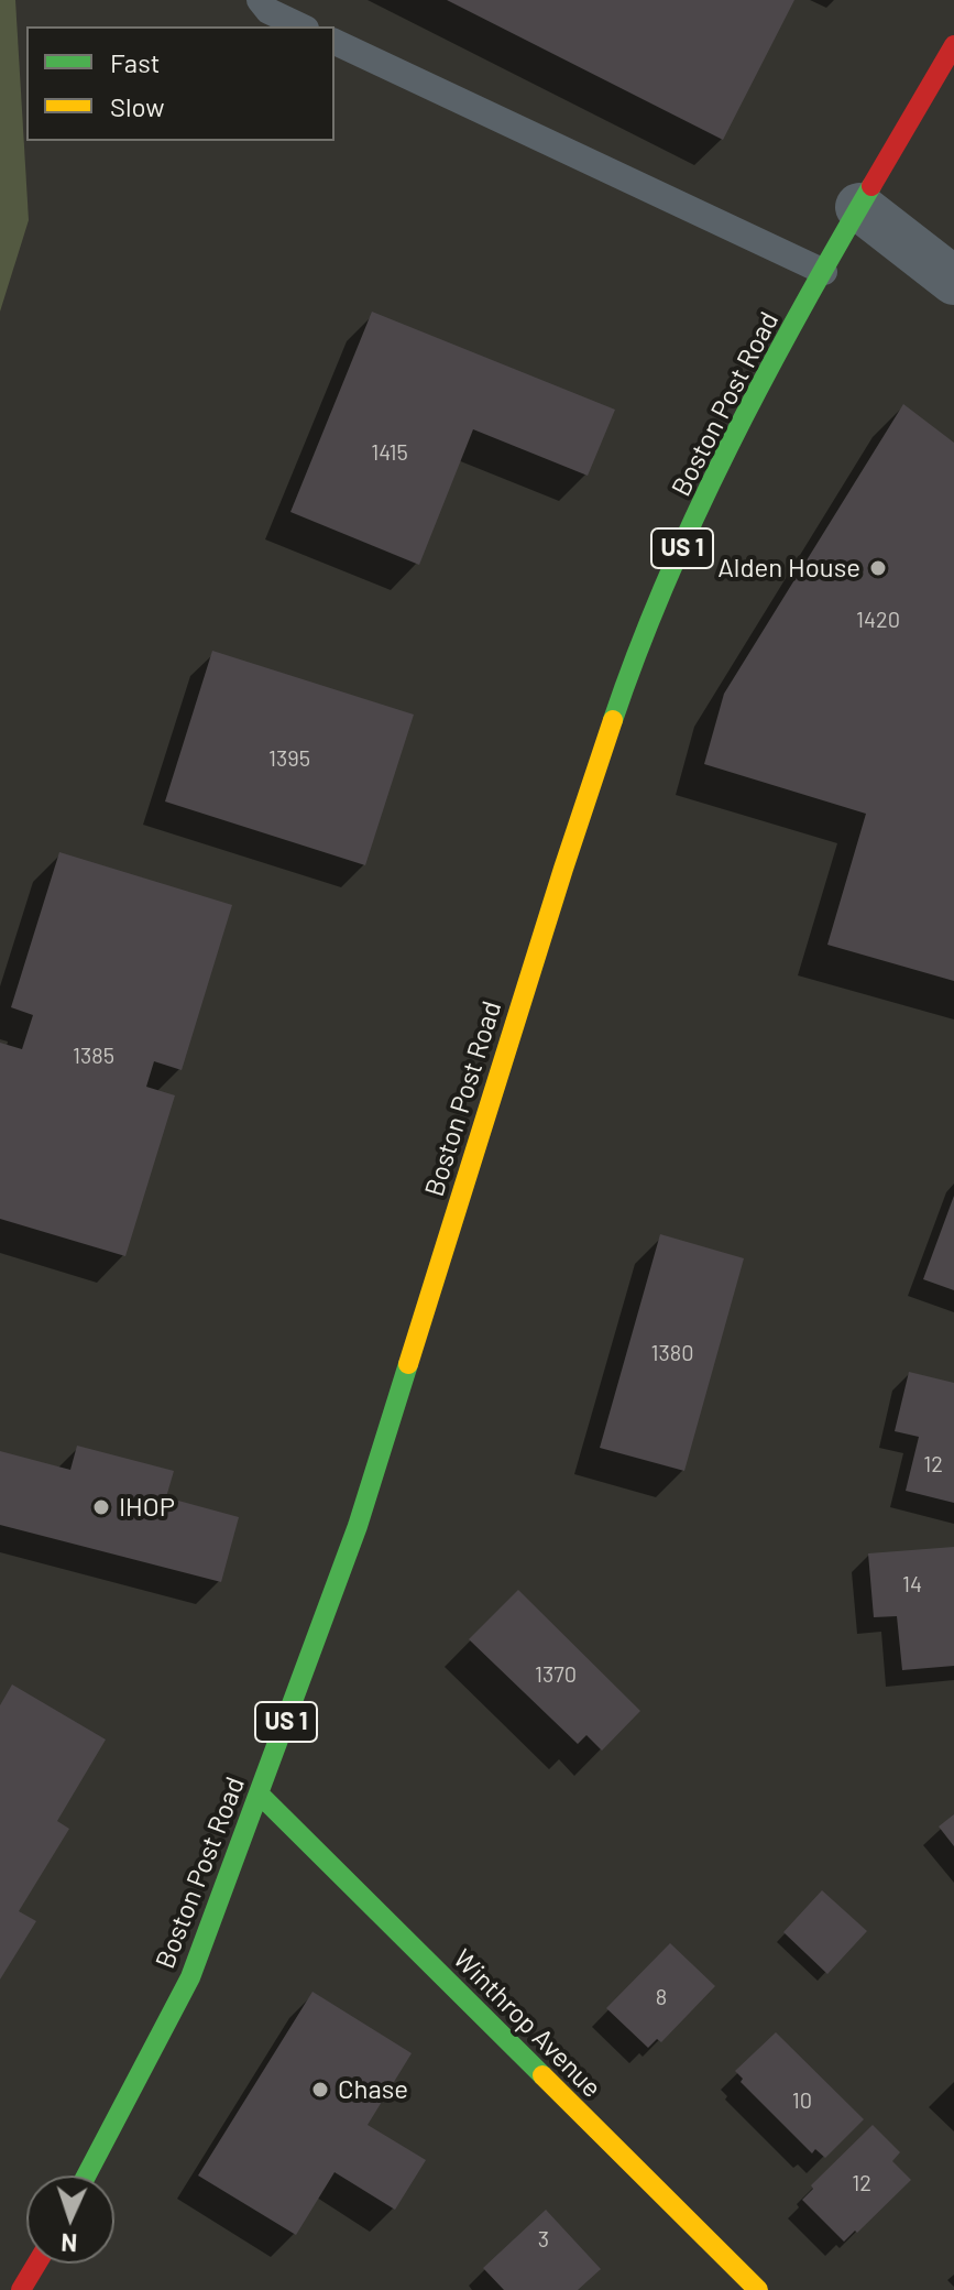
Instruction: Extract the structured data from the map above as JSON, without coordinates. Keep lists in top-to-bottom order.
{
  "streets": {
    "main road": ["Boston Post Road", "US 1", "Winthrop Avenue"]
  },
  "crossings": [
    ["Boston Post Road", "Winthrop Avenue"]
  ],
  "places": ["Alden House", "IHOP", "Chase"],
  "house_numbers": [
    "1415",
    "1420",
    "1395",
    "1385",
    "1380",
    "12",
    "14",
    "1370",
    "8",
    "10",
    "12",
    "3"
  ],
  "legend": ["Fast", "Slow"],
  "north": "bottom"
}
